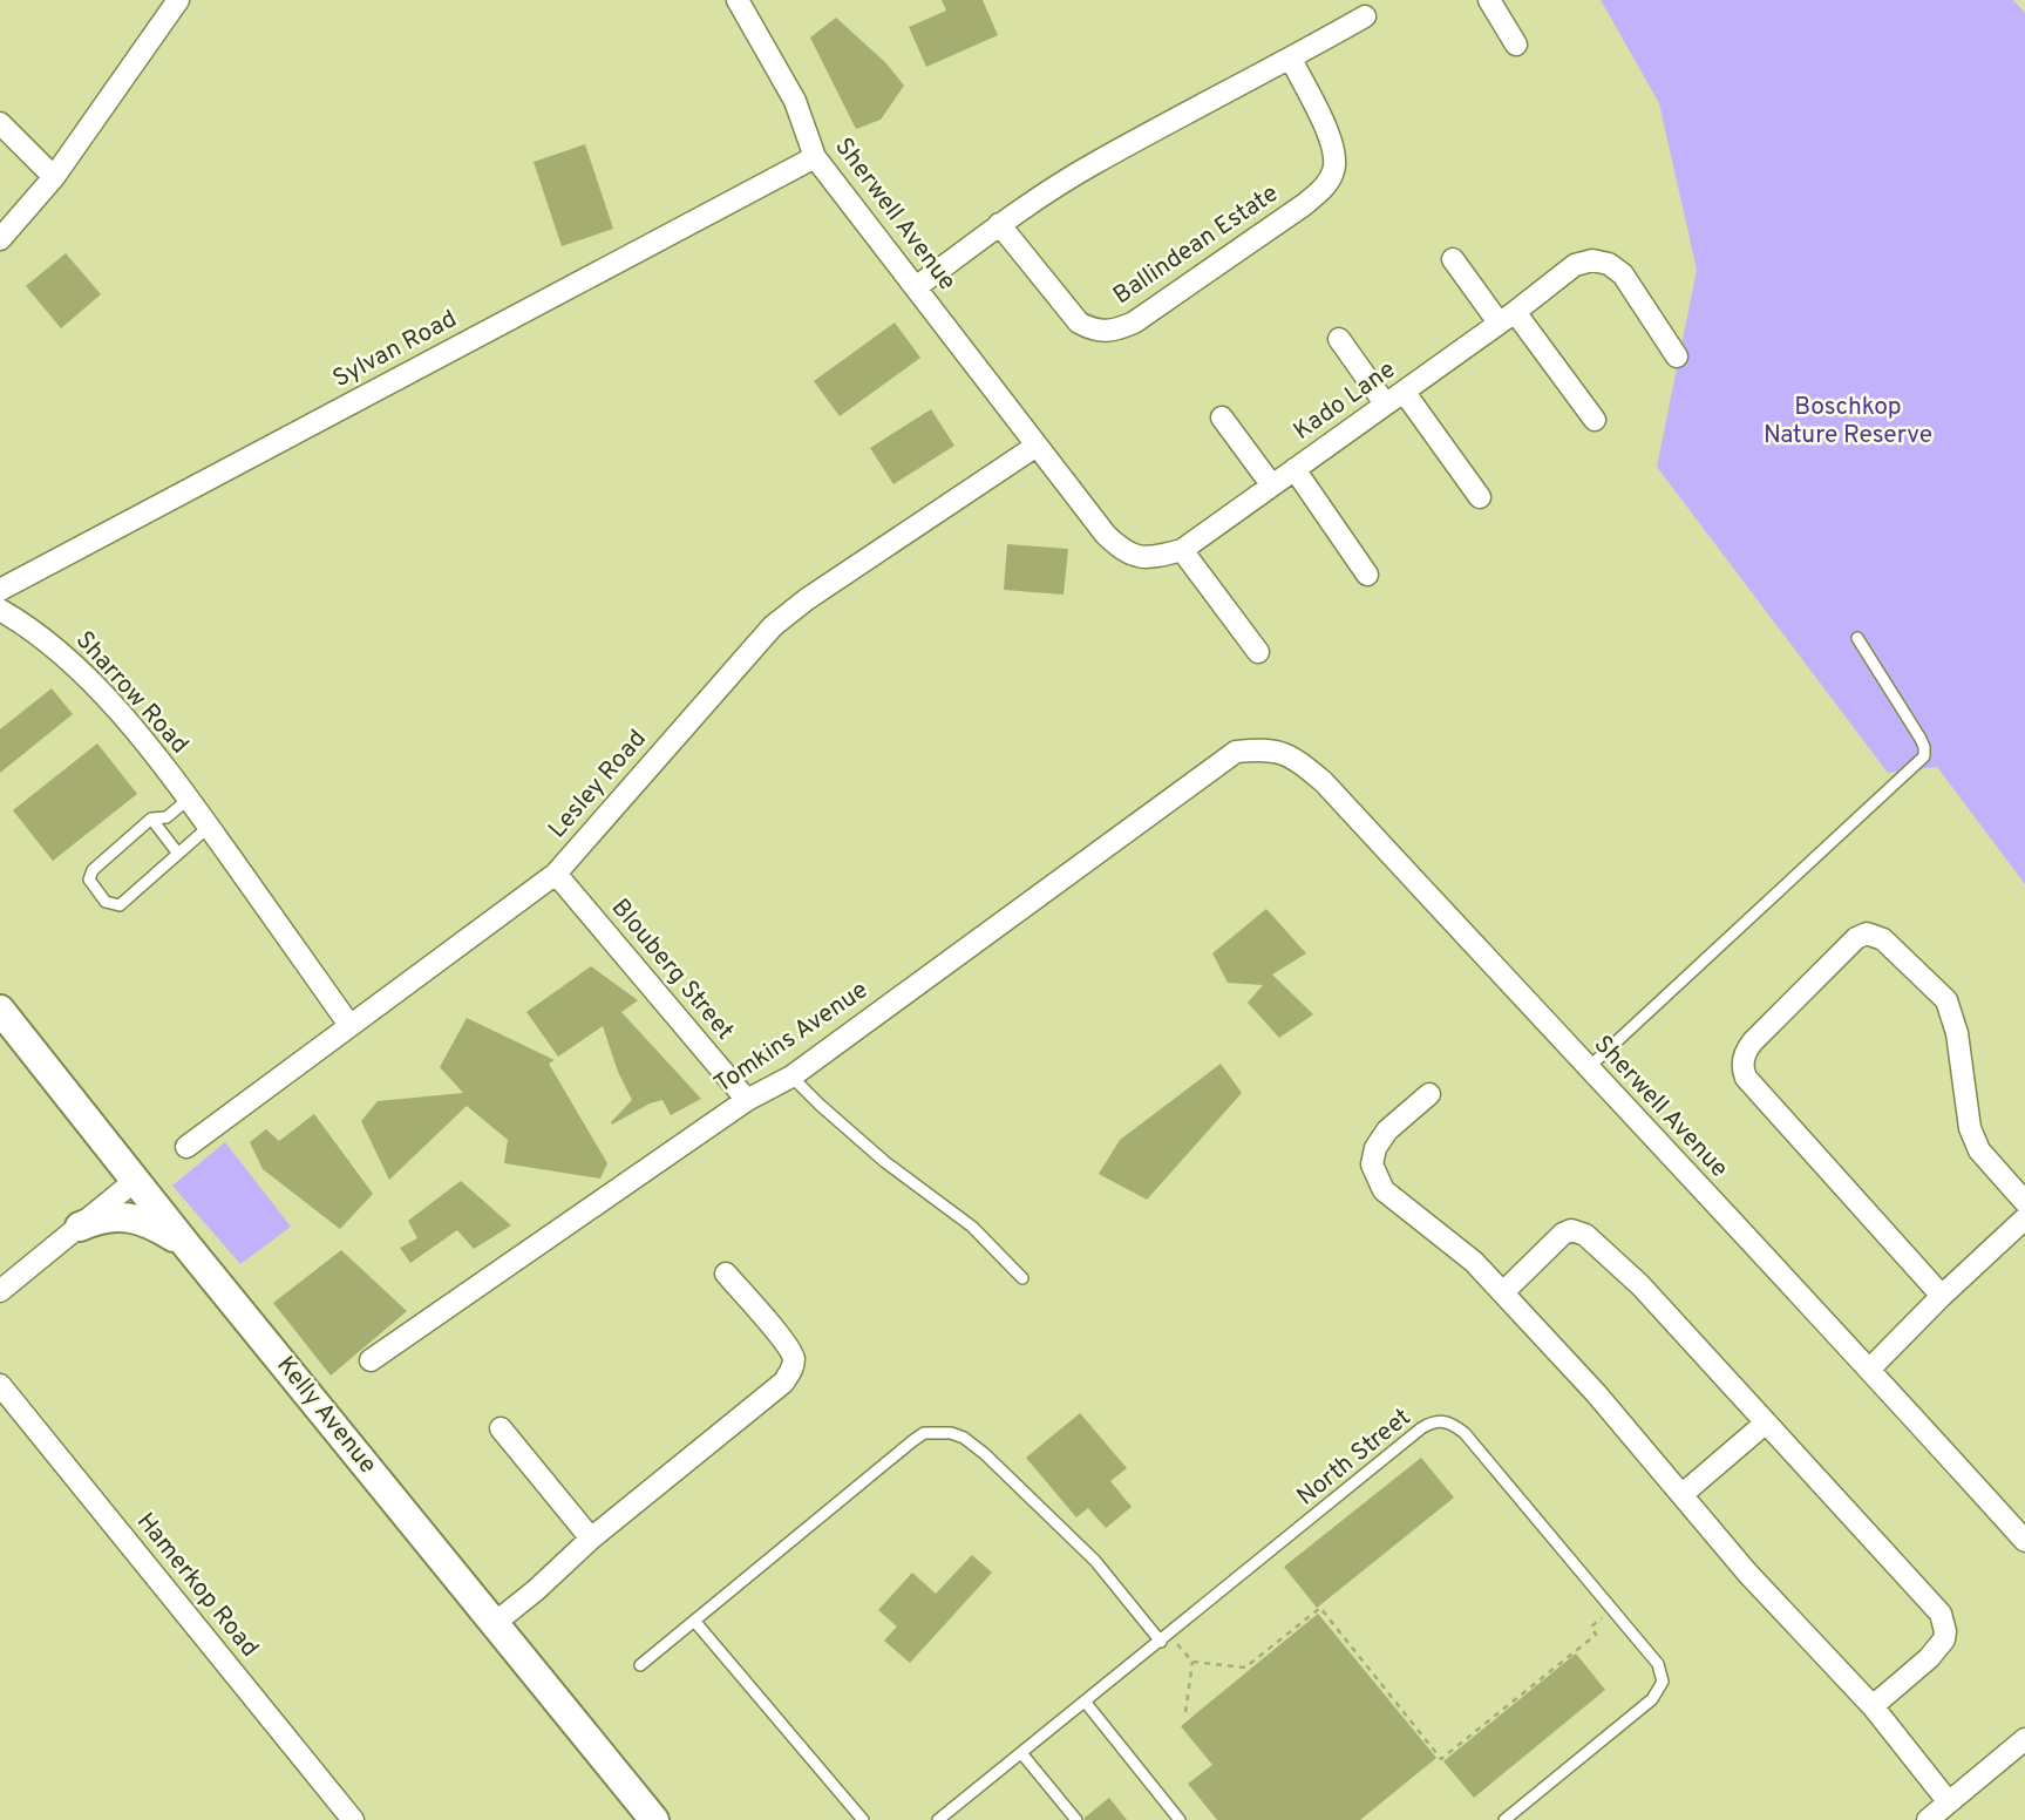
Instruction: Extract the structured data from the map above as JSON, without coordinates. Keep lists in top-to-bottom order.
{
  "streets": {
    "street": [
      "Sherwell Avenue",
      "Ballindean Estate",
      "Sylvan Road",
      "Kado Lane",
      "Sharrow Road",
      "Lesley Road",
      "Blouberg Street",
      "Tomkins Avenue",
      "Kelly Avenue",
      "Hamerkop Road"
    ],
    "lane": ["North Street"]
  },
  "crossings": [
    ["Sherwell Avenue", "Sylvan Road"],
    ["Sherwell Avenue", "Kado Lane"],
    ["Sherwell Avenue", "Lesley Road"],
    ["Sherwell Avenue", "Tomkins Avenue"],
    ["Kado Lane", "Lesley Road"],
    ["Sharrow Road", "Lesley Road"],
    ["Lesley Road", "Blouberg Street"],
    ["Blouberg Street", "Tomkins Avenue"]
  ],
  "parks": ["Boschkop Nature Reserve"]
}
